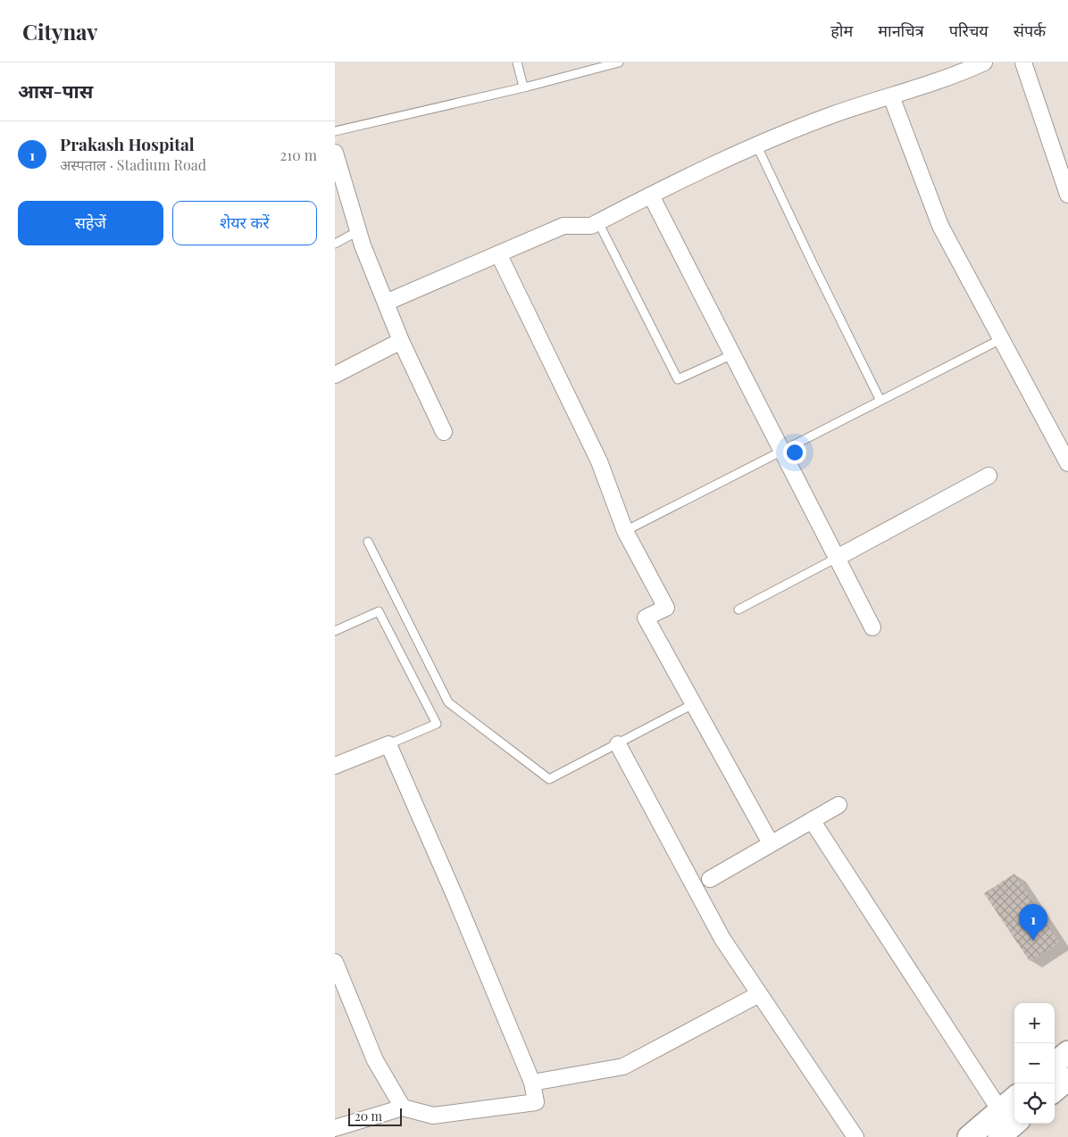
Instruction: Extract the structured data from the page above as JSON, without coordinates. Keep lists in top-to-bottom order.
{
  "scale_bar": "20 m",
  "page": {
    "header": "Citynav",
    "nav": [
      "होम",
      "मानचित्र",
      "परिचय",
      "संपर्क"
    ],
    "heading": "आस-पास",
    "list": [
      {
        "mark": "1",
        "name": "Prakash Hospital",
        "note": "अस्पताल · Stadium Road",
        "value": "210 m"
      }
    ],
    "buttons": ["सहेजें", "शेयर करें"],
    "pins": "1",
    "map_buttons": ["+", "−"],
    "scale": "20 m"
  }
}
